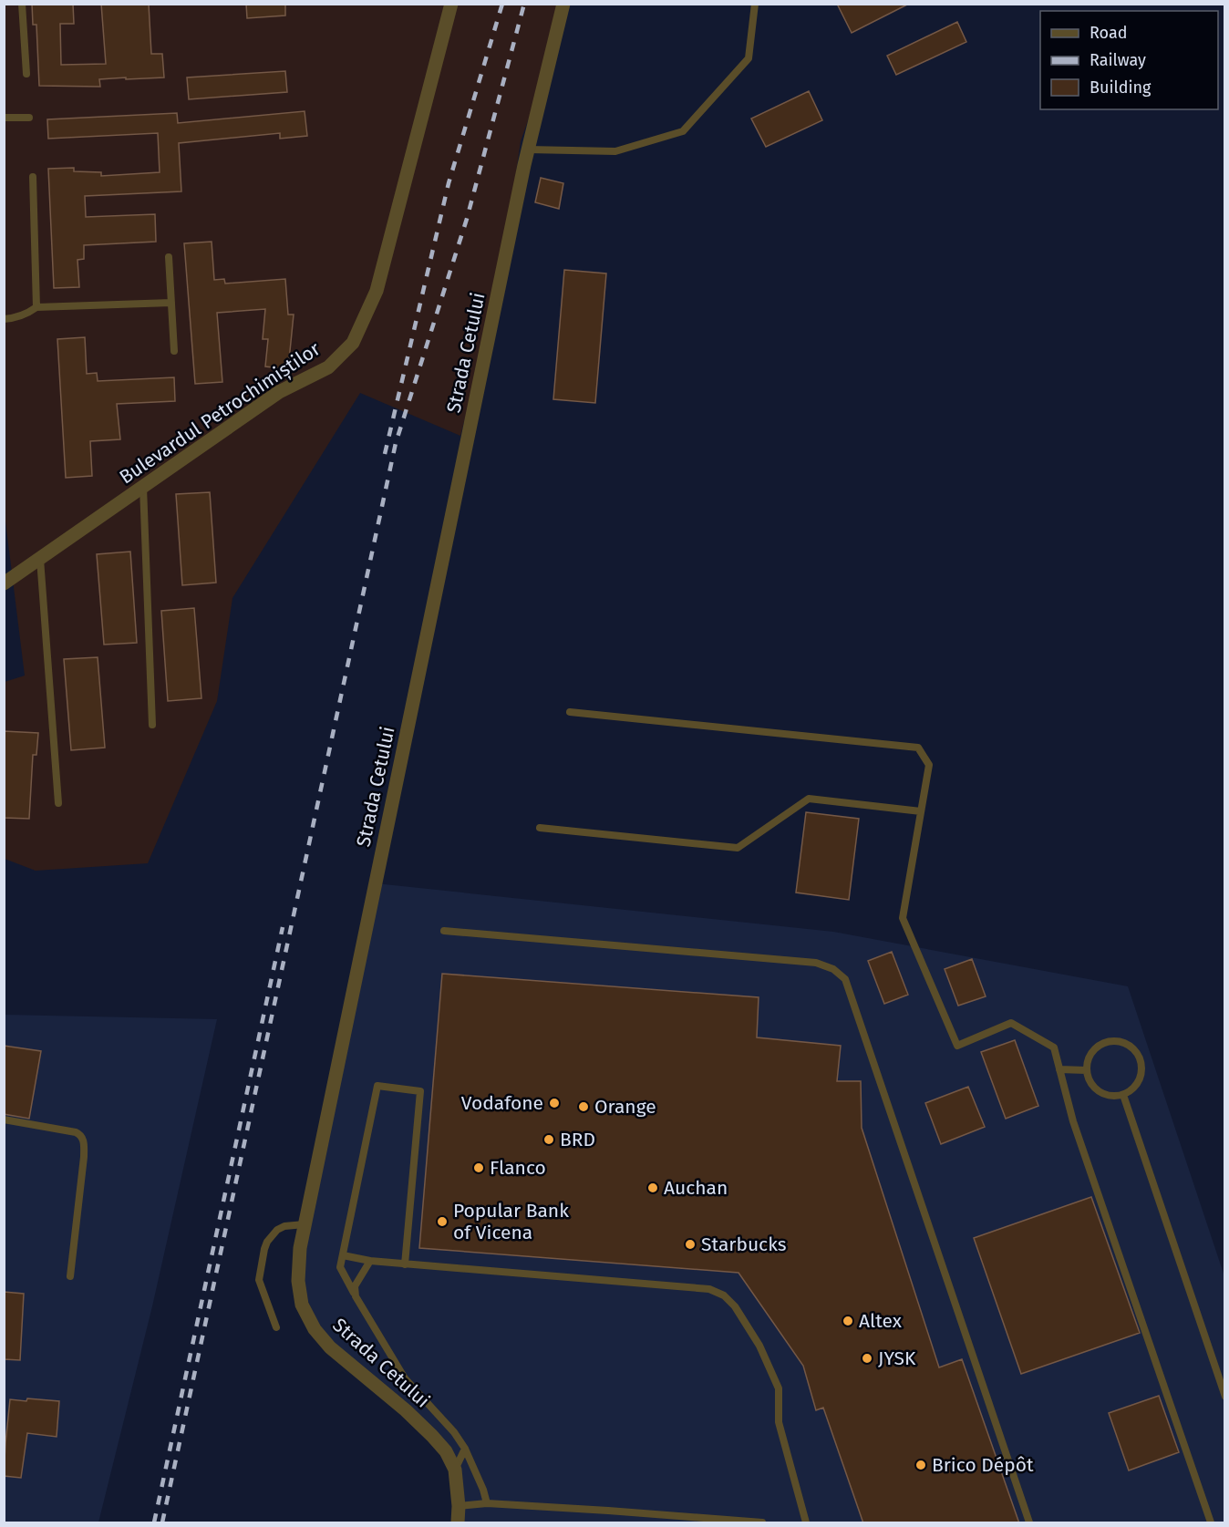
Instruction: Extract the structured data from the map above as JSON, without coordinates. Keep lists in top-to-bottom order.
{
  "streets": {
    "street": ["Strada Cetului", "Bulevardul Petrochimiștilor"]
  },
  "places": [
    "Vodafone",
    "Orange",
    "BRD",
    "Flanco",
    "Auchan",
    "Popular Bank of Vicena",
    "Starbucks",
    "Altex",
    "JYSK",
    "Brico Dépôt"
  ],
  "legend": ["Road", "Railway", "Building"]
}
